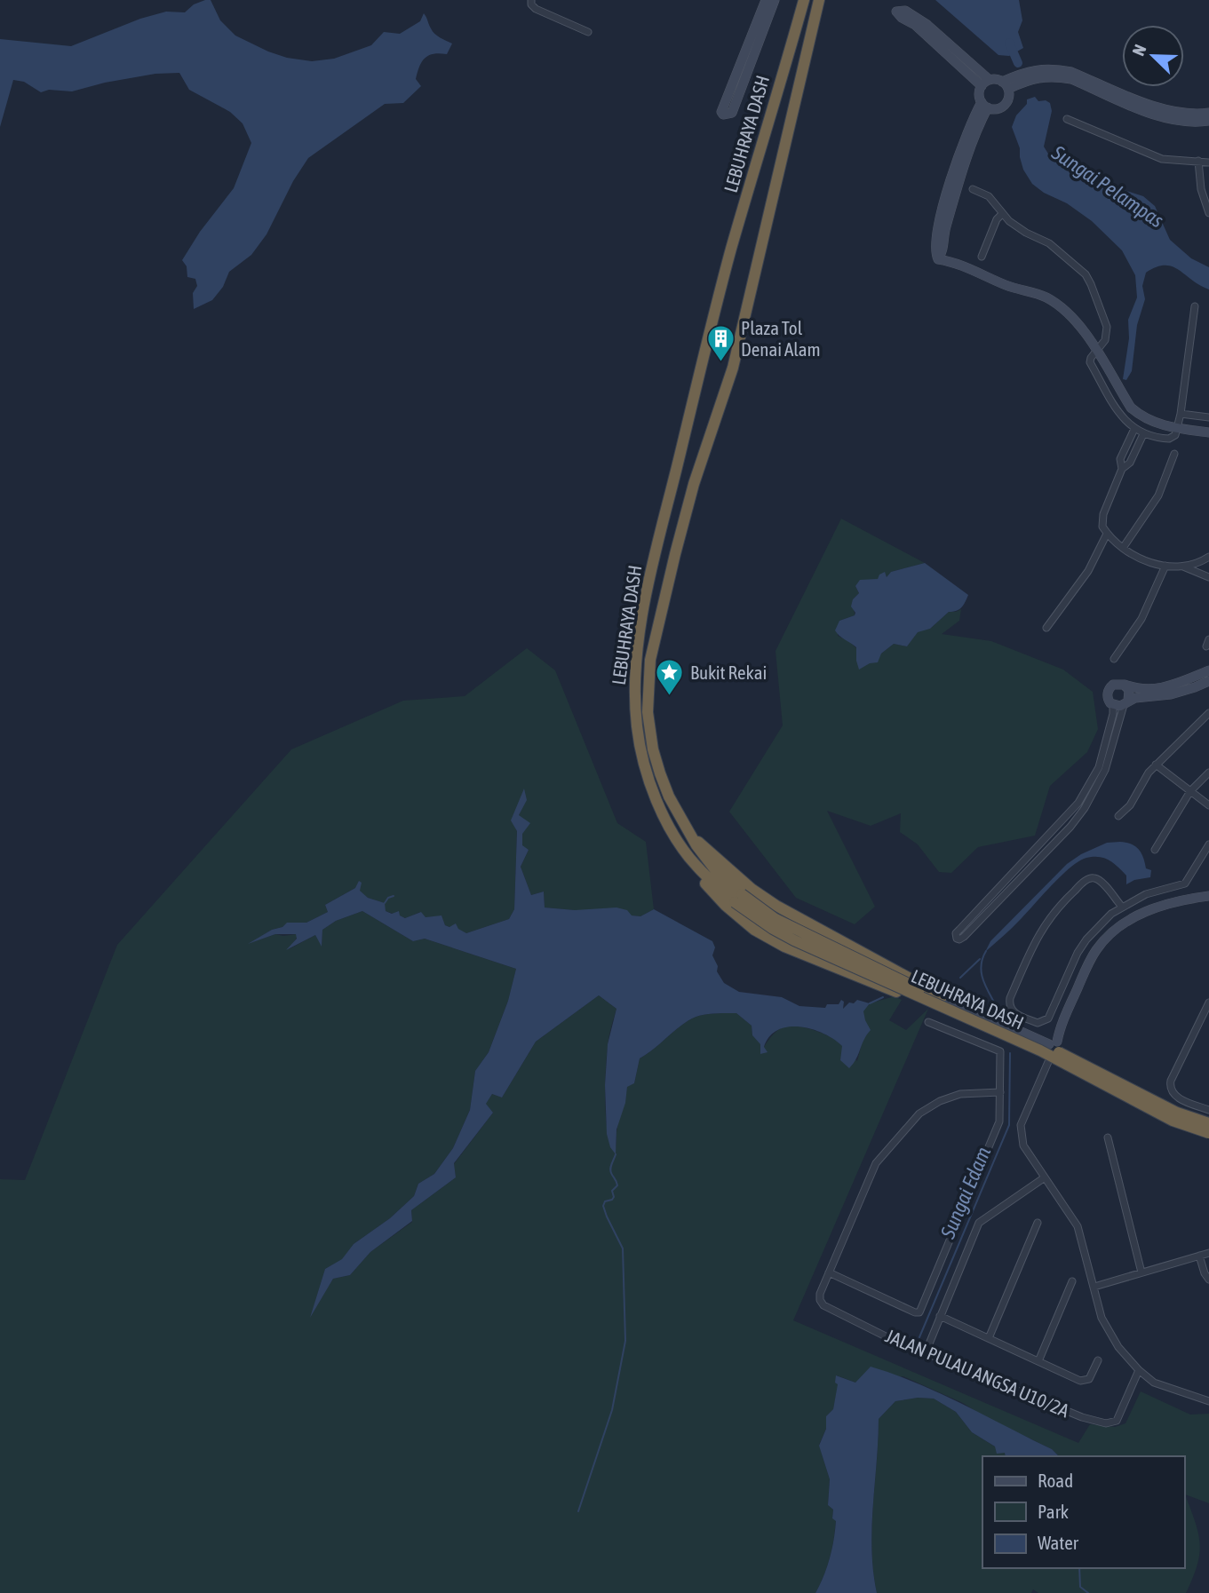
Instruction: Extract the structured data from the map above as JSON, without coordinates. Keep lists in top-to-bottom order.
{
  "streets": {
    "highway": ["LEBUHRAYA DASH"],
    "street": ["JALAN PULAU ANGSA U10/2A"]
  },
  "water": ["Sungai Pelampas", "Sungai Edam"],
  "places": {
    "building": ["Plaza Tol Denai Alam"],
    "place": ["Bukit Rekai"]
  },
  "legend": ["Road", "Park", "Water"],
  "north": "top left"
}
